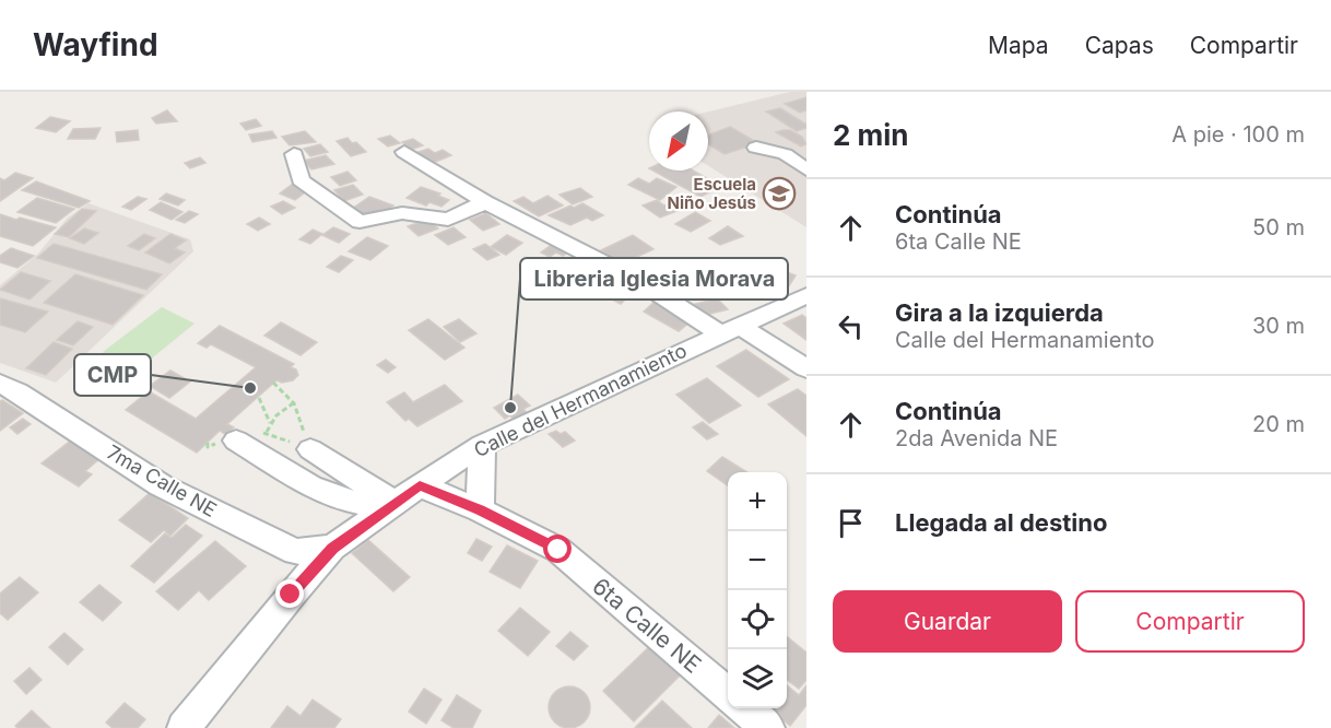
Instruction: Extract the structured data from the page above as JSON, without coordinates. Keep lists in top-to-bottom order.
{
  "streets": {
    "street": ["Calle del Hermanamiento", "7ma Calle NE", "6ta Calle NE"]
  },
  "crossings": [
    ["Calle del Hermanamiento", "6ta Calle NE"]
  ],
  "places": {
    "school or university": ["Escuela Niño Jesús"],
    "other": ["CMP", "Libreria Iglesia Morava"]
  },
  "north": "bottom left",
  "page": {
    "header": "Wayfind",
    "nav": ["Mapa", "Capas", "Compartir"],
    "heading": ["2 min", "A pie · 100 m"],
    "list": [
      ["Continúa", "6ta Calle NE", "50 m"],
      ["Gira a la izquierda", "Calle del Hermanamiento", "30 m"],
      ["Continúa", "2da Avenida NE", "20 m"],
      "Llegada al destino"
    ],
    "map_buttons": ["+", "−"],
    "buttons": ["Guardar", "Compartir"]
  }
}
